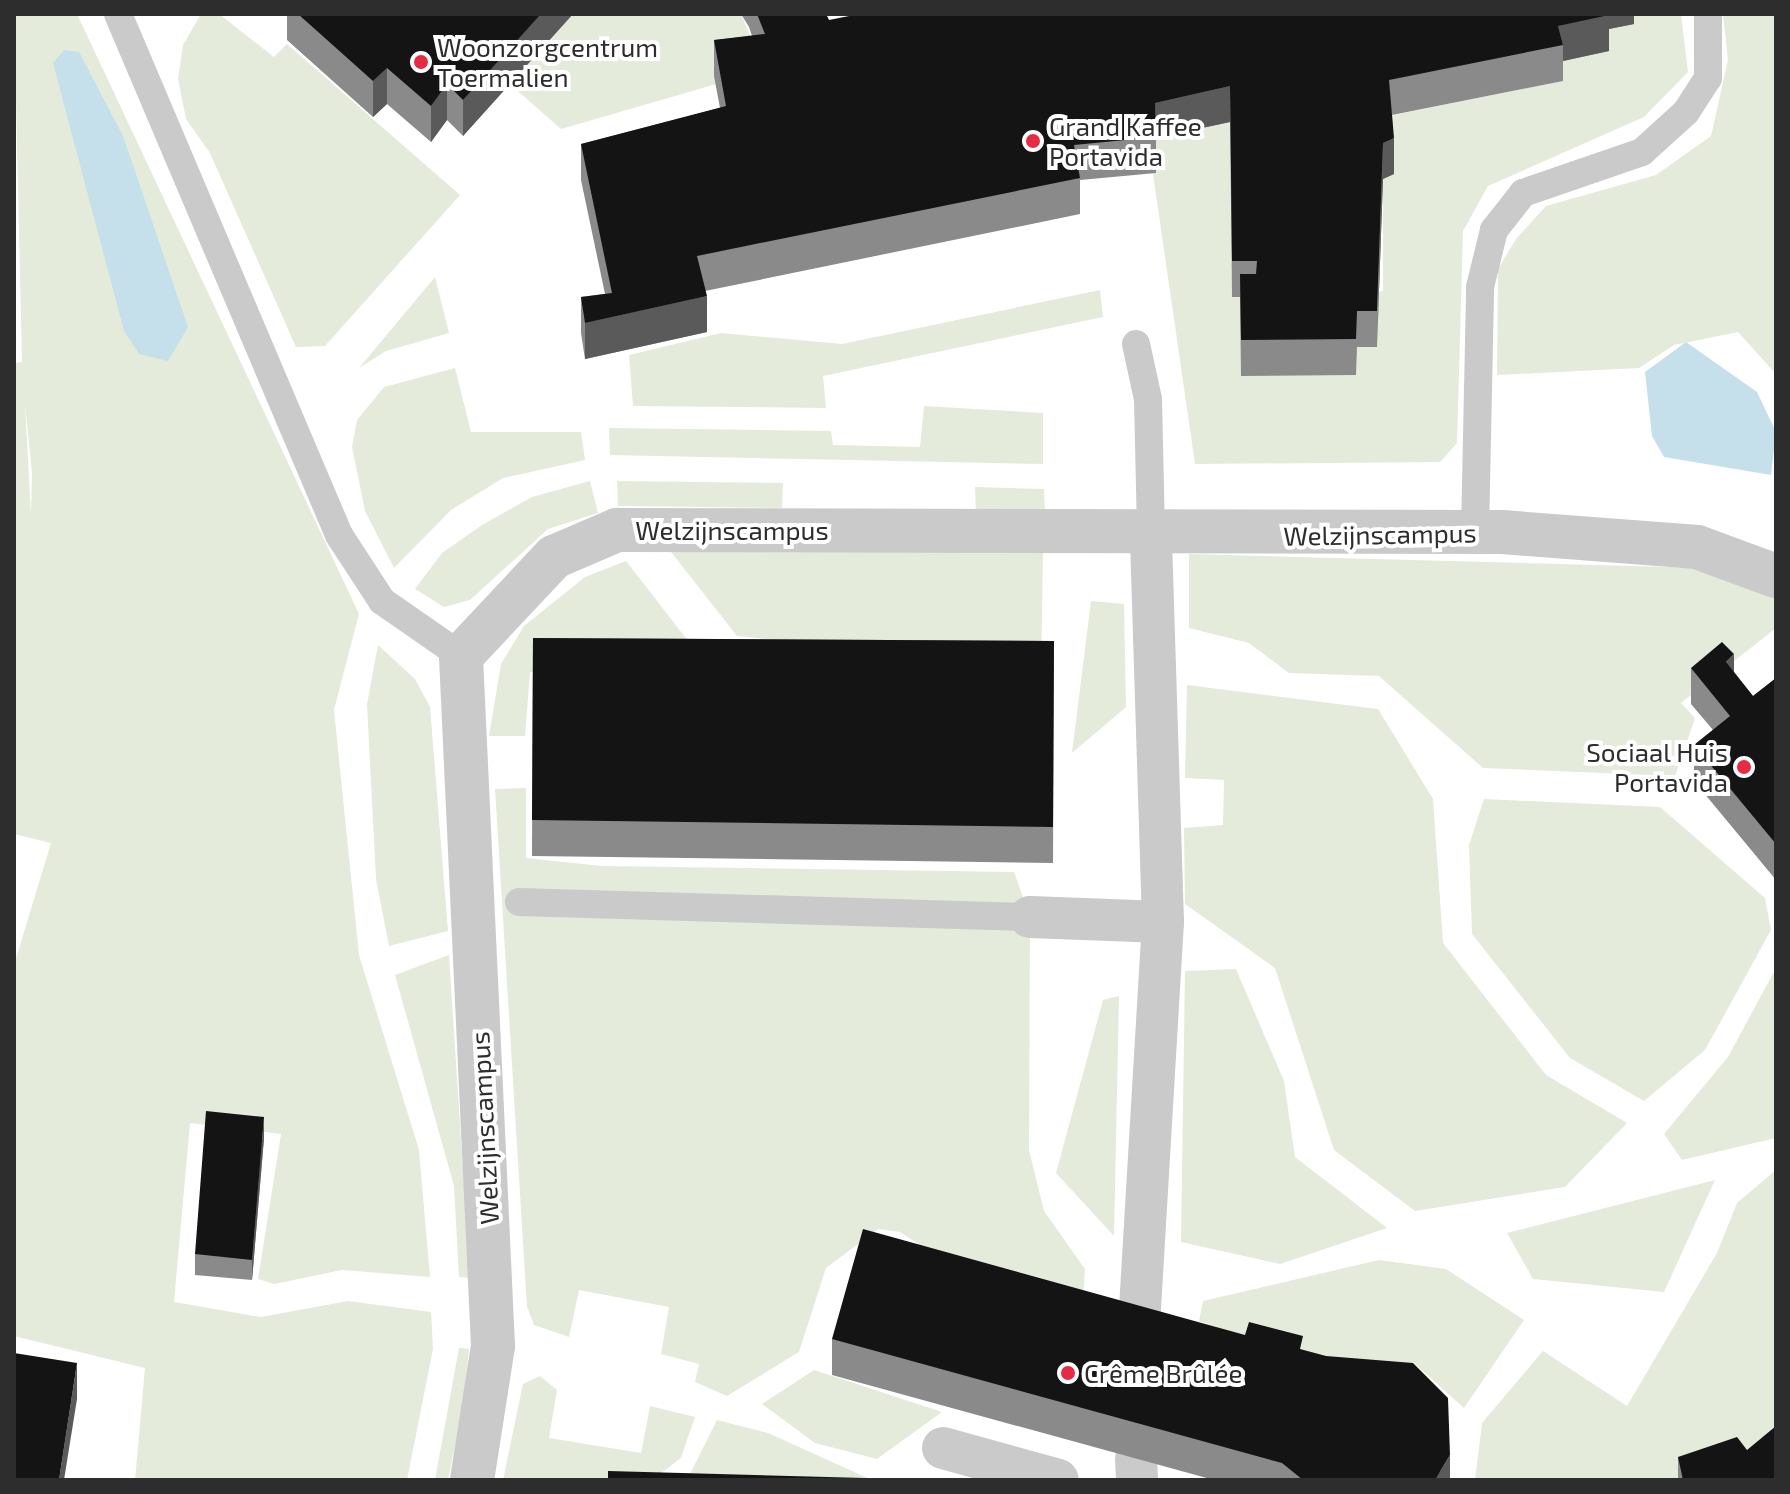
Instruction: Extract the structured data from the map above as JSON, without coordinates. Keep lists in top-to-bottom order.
{
  "streets": {
    "street": ["Welzijnscampus"]
  },
  "places": [
    "Woonzorgcentrum Toermalien",
    "Grand Kaffee Portavida",
    "Sociaal Huis Portavida",
    "Crême Brûlée"
  ]
}
